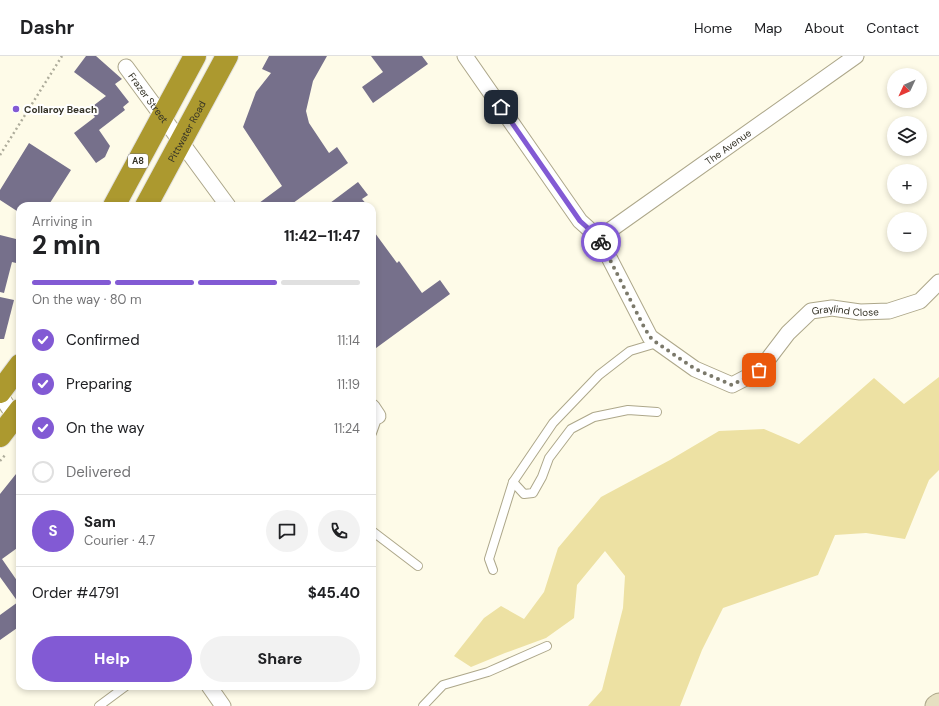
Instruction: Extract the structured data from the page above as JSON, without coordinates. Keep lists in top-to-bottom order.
{
  "streets": {
    "highway": ["Pittwater Road", "A8"],
    "street": ["Frazer Street", "The Avenue", "Graylind Close"]
  },
  "crossings": [
    ["Frazer Street", "Pittwater Road"],
    ["Frazer Street", "A8"]
  ],
  "places": ["Collaroy Beach"],
  "north": "bottom left",
  "page": {
    "header": "Dashr",
    "nav": [
      "Home",
      "Map",
      "About",
      "Contact"
    ],
    "map_buttons": ["+", "−"],
    "heading": ["2 min", "Arriving in", "11:42–11:47"],
    "panel": [
      "Sam",
      "Courier · 4.7",
      "Order #4791",
      "$45.40"
    ],
    "bar": "On the way · 80 m",
    "list": [
      ["Confirmed", "11:14"],
      ["Preparing", "11:19"],
      ["On the way", "11:24"],
      "Delivered"
    ],
    "round": "S",
    "buttons": ["Help", "Share"]
  }
}
